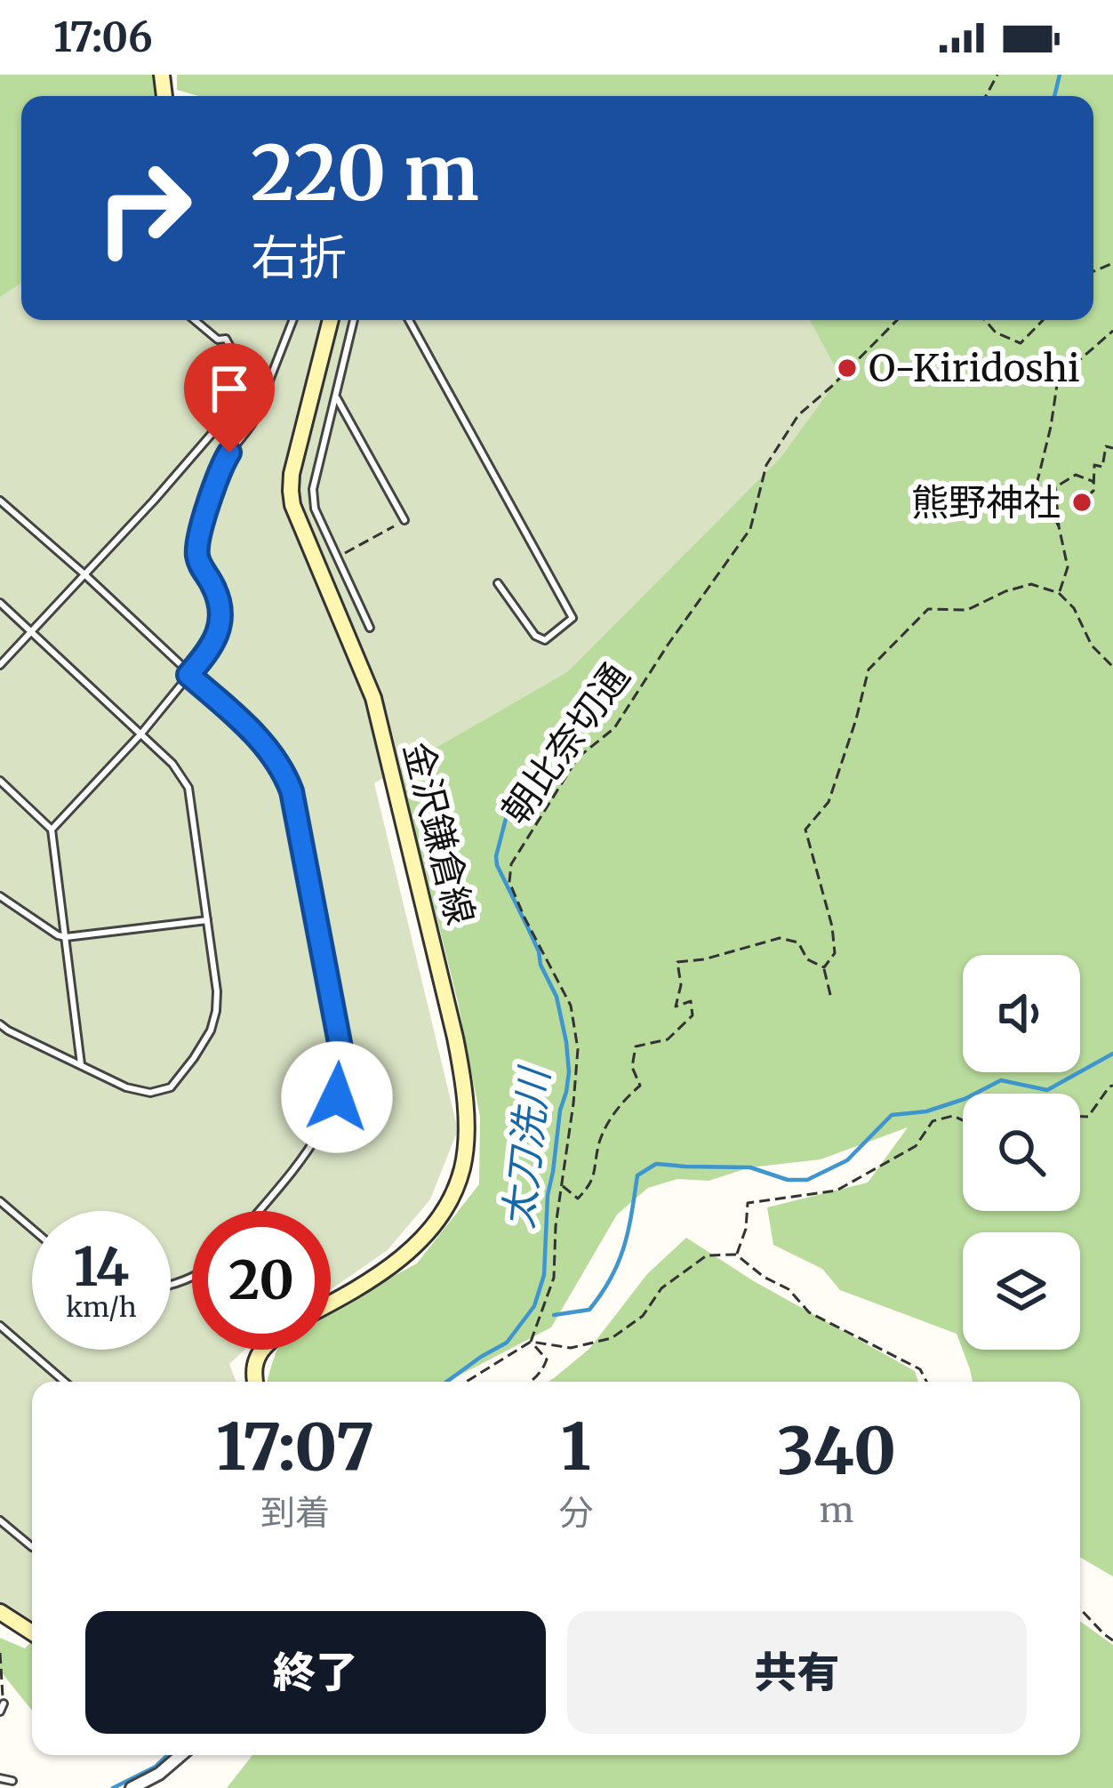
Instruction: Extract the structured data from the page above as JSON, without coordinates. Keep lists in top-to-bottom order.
{
  "streets": {
    "main road": ["金沢鎌倉線"],
    "path": ["朝比奈切通"]
  },
  "water": ["太刀洗川"],
  "places": ["O-Kiridoshi", "熊野神社"],
  "page": {
    "status": "17:06",
    "turn": ["220 m", "右折"],
    "speed": "14 km/h",
    "limit": "20",
    "eta": [
      "17:07",
      "到着",
      "1",
      "分",
      "340",
      "m"
    ],
    "buttons": ["終了", "共有"]
  }
}
